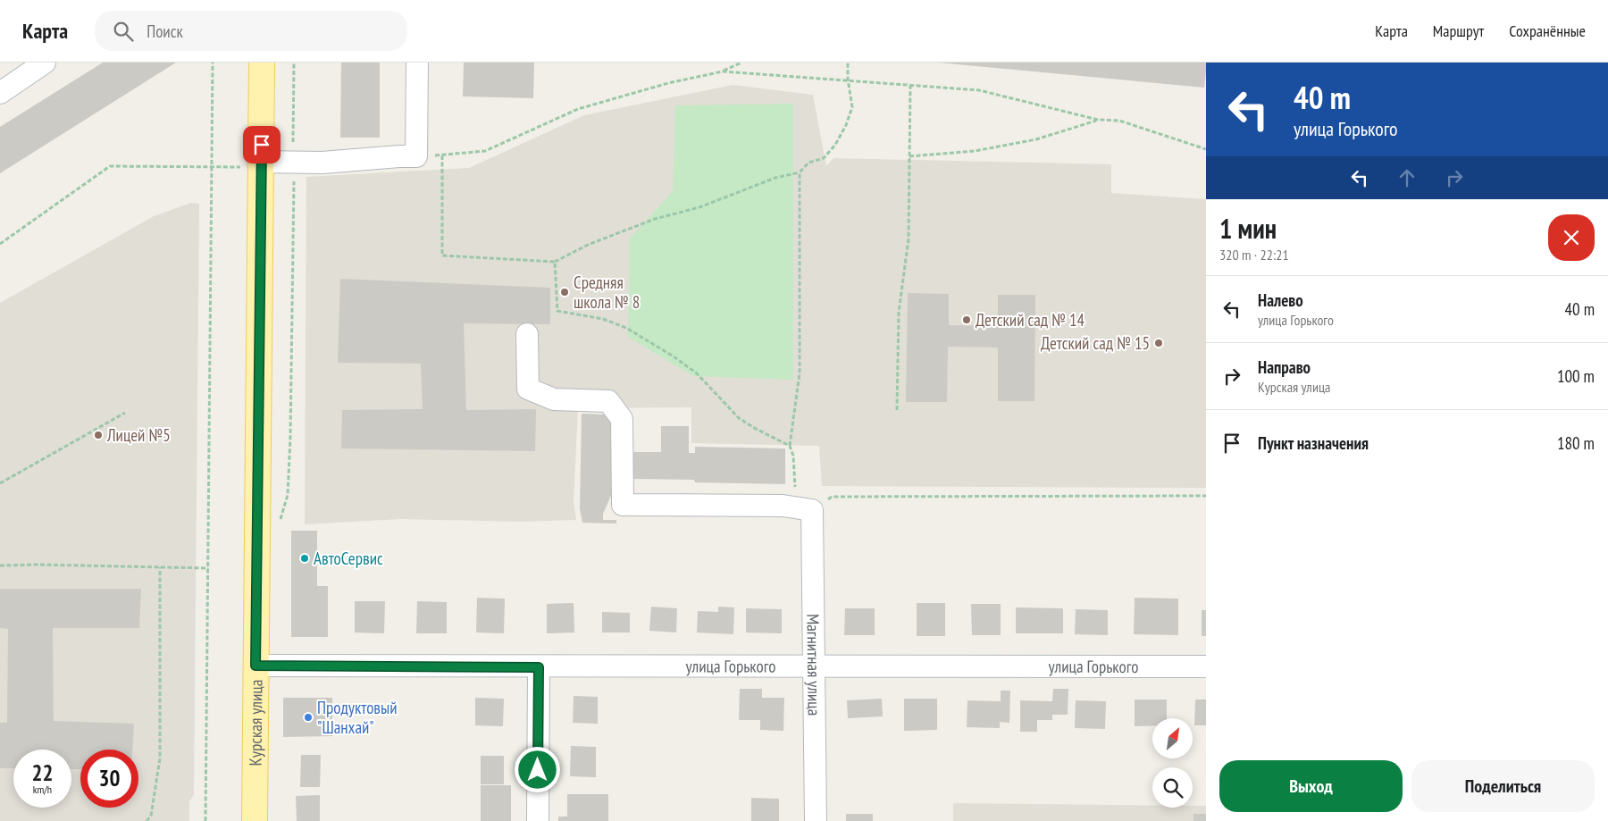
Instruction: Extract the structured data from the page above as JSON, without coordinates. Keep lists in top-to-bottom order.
{
  "streets": {
    "main road": ["Курская улица"],
    "street": ["Магнитная улица", "улица Горького"]
  },
  "crossings": [
    ["Магнитная улица", "улица Горького"],
    ["улица Горького", "Курская улица"]
  ],
  "places": [
    "Cредняя школа № 8",
    "Детский сад № 14",
    "Детский сад № 15",
    "Лицей №5",
    "АвтоСервис",
    "Продуктовый \"Шанхай\""
  ],
  "north": "top right",
  "page": {
    "header": "Карта",
    "search": "Поиск",
    "nav": ["Карта", "Маршрут", "Сохранённые"],
    "turn": ["40 m", "улица Горького"],
    "heading": ["1 мин", "320 m · 22:21"],
    "list": [
      {
        "name": "Налево",
        "note": "улица Горького",
        "value": "40 m"
      },
      {
        "name": "Направо",
        "note": "Курская улица",
        "value": "100 m"
      },
      {
        "name": "Пункт назначения",
        "value": "180 m"
      }
    ],
    "speed": "22 km/h",
    "limit": "30",
    "buttons": ["Выход", "Поделиться"]
  }
}
